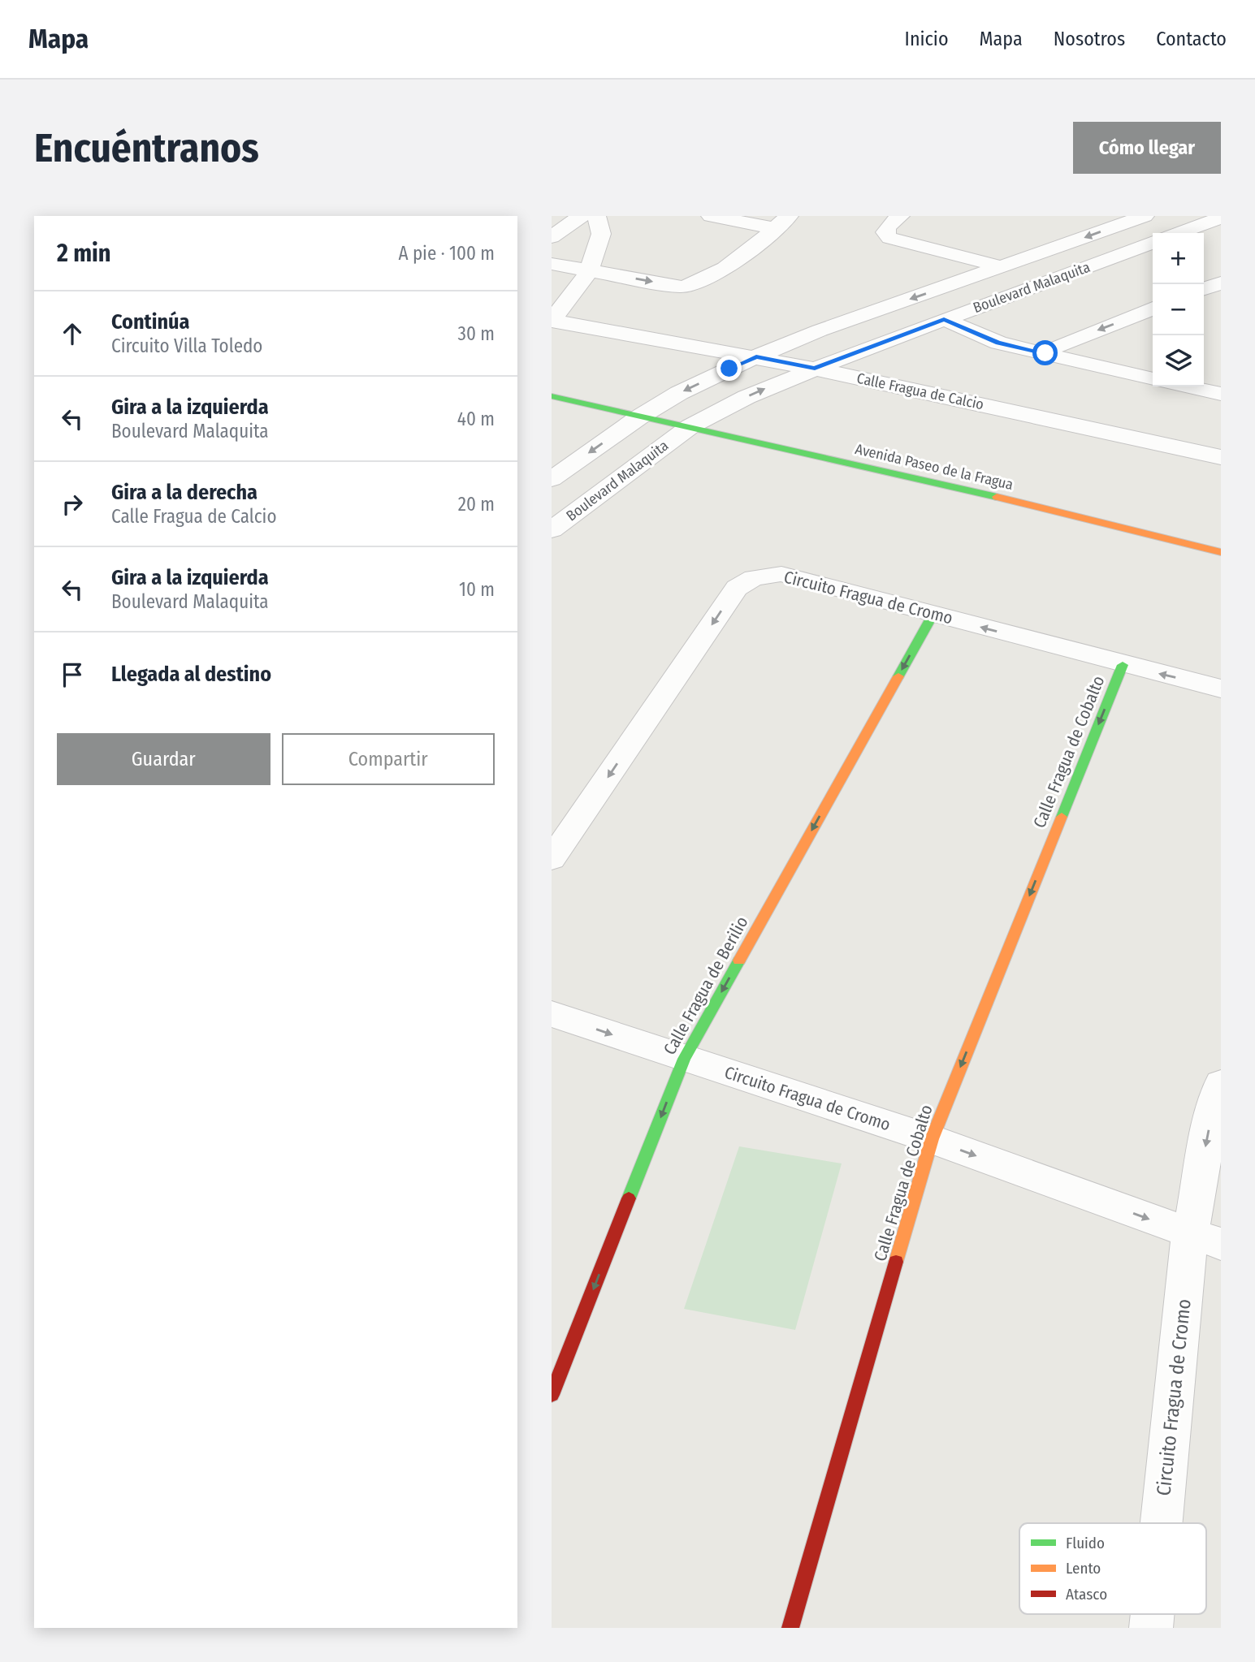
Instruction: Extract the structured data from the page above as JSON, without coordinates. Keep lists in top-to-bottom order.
{
  "streets": {
    "street": [
      "Boulevard Malaquita",
      "Calle Fragua de Calcio",
      "Avenida Paseo de la Fragua",
      "Circuito Fragua de Cromo",
      "Calle Fragua de Cobalto",
      "Calle Fragua de Berilio"
    ]
  },
  "crossings": [
    ["Boulevard Malaquita", "Calle Fragua de Calcio"],
    ["Boulevard Malaquita", "Avenida Paseo de la Fragua"],
    ["Circuito Fragua de Cromo", "Calle Fragua de Cobalto"],
    ["Circuito Fragua de Cromo", "Calle Fragua de Berilio"]
  ],
  "one_way": ["Calle Fragua de Cobalto", "Calle Fragua de Berilio"],
  "legend": ["Fluido", "Lento", "Atasco"],
  "page": {
    "header": "Mapa",
    "nav": [
      "Inicio",
      "Mapa",
      "Nosotros",
      "Contacto"
    ],
    "buttons": [
      "Cómo llegar",
      ["Guardar", "Compartir"]
    ],
    "title": "Encuéntranos",
    "heading": ["2 min", "A pie · 100 m"],
    "map_buttons": ["+", "−"],
    "list": [
      ["Continúa", "Circuito Villa Toledo", "30 m"],
      ["Gira a la izquierda", "Boulevard Malaquita", "40 m"],
      ["Gira a la derecha", "Calle Fragua de Calcio", "20 m"],
      ["Gira a la izquierda", "Boulevard Malaquita", "10 m"],
      "Llegada al destino"
    ]
  }
}
